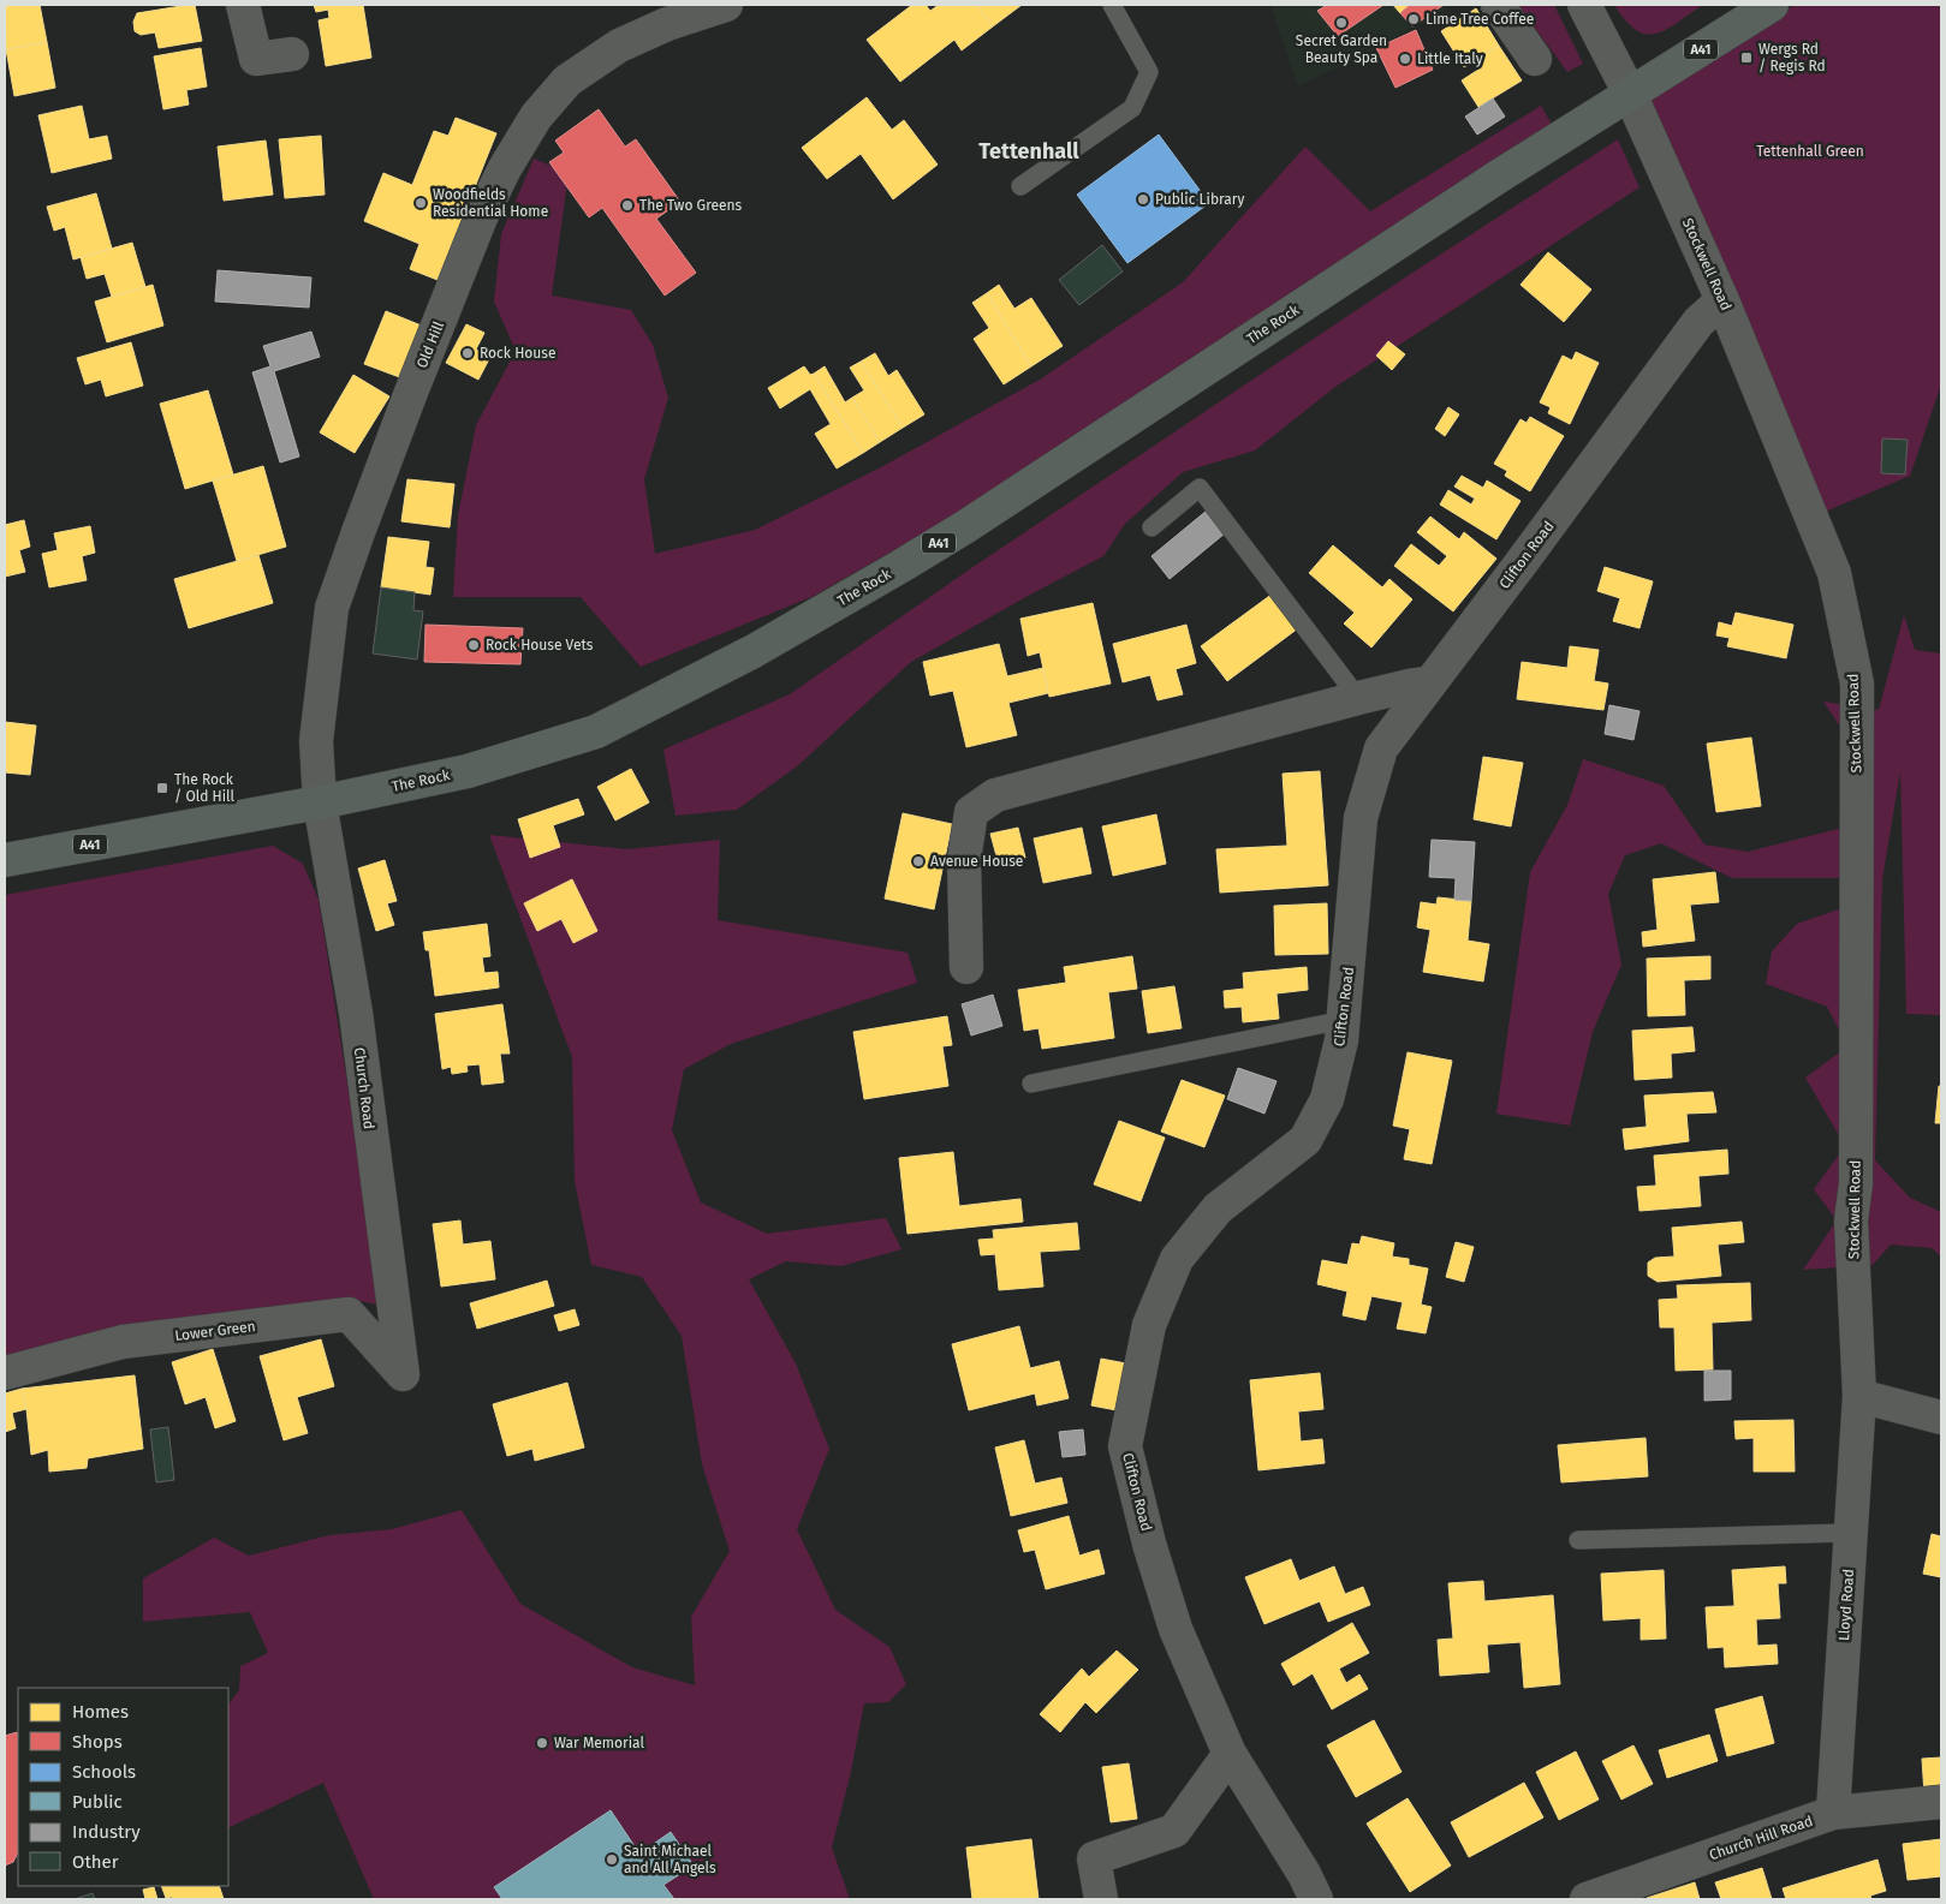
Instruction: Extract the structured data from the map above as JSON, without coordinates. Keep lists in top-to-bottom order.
{
  "streets": {
    "highway": ["A41", "The Rock"],
    "street": [
      "Stockwell Road",
      "Old Hill",
      "Clifton Road",
      "Church Road",
      "Lower Green",
      "Lloyd Road",
      "Church Hill Road"
    ]
  },
  "crossings": [
    ["A41", "Stockwell Road"],
    ["A41", "The Rock"],
    ["Stockwell Road", "The Rock"],
    ["Stockwell Road", "Clifton Road"],
    ["Stockwell Road", "Lloyd Road"],
    ["The Rock", "Old Hill"],
    ["The Rock", "Church Road"],
    ["Old Hill", "Church Road"],
    ["Church Road", "Lower Green"],
    ["Lloyd Road", "Church Hill Road"]
  ],
  "districts": ["Tettenhall"],
  "parks": ["Tettenhall Green"],
  "places": {
    "other": [
      "Lime Tree Coffee",
      "Secret Garden Beauty Spa",
      "Little Italy",
      "Public Library",
      "Woodfields Residential Home",
      "The Two Greens",
      "Rock House",
      "Rock House Vets",
      "Avenue House",
      "War Memorial",
      "Saint Michael and All Angels"
    ],
    "transit": ["Wergs Rd / Regis Rd", "The Rock / Old Hill"]
  },
  "legend": [
    "Homes",
    "Shops",
    "Schools",
    "Public",
    "Industry",
    "Other"
  ]
}
